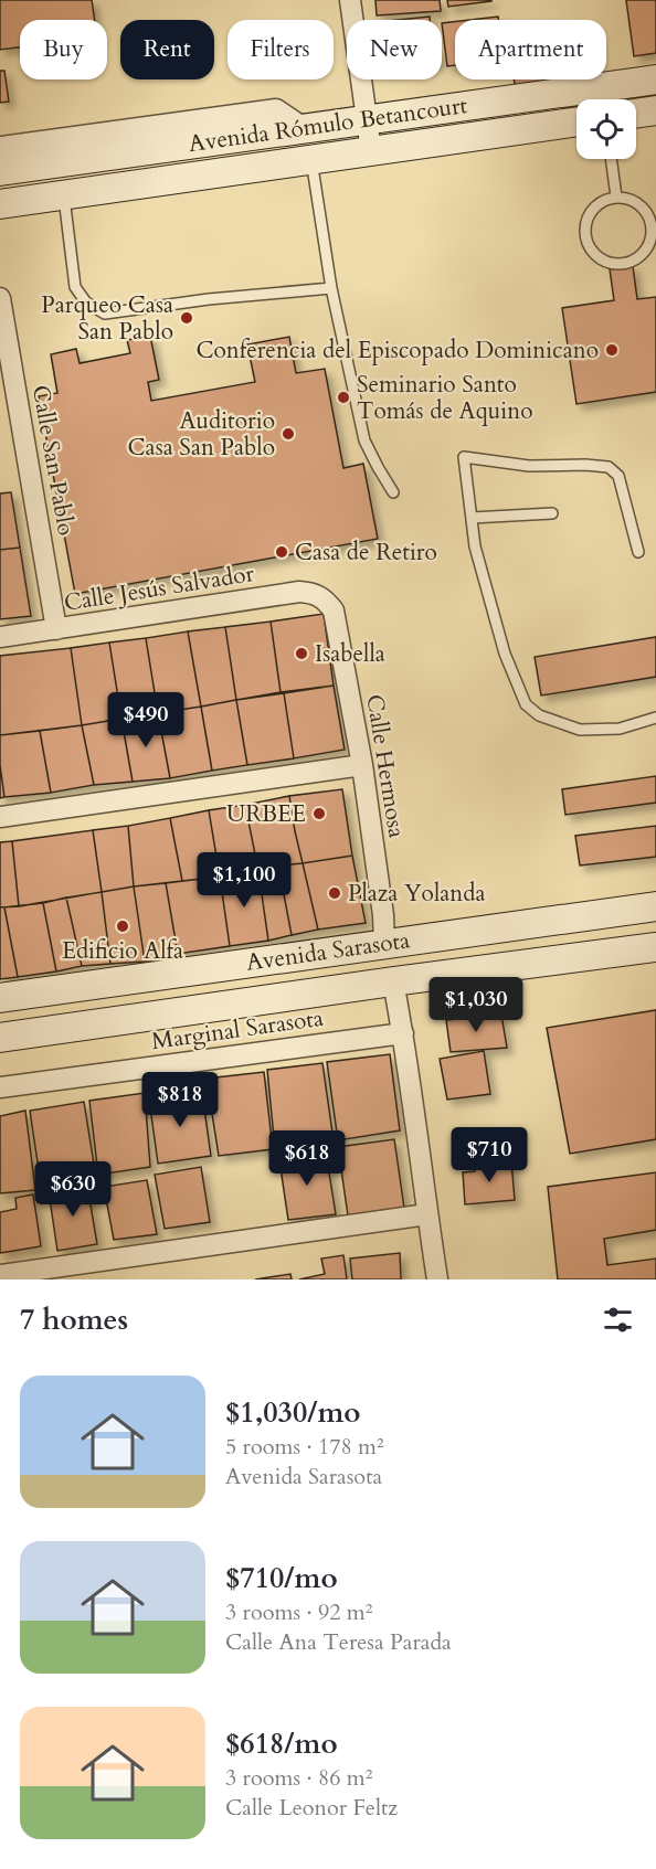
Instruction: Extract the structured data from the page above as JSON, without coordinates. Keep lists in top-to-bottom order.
{
  "streets": {
    "main road": ["Avenida Rómulo Betancourt", "Avenida Sarasota"],
    "street": [
      "Calle San Pablo",
      "Calle Jesús Salvador",
      "Calle Hermosa",
      "Marginal Sarasota"
    ]
  },
  "crossings": [
    ["Calle San Pablo", "Calle Jesús Salvador"],
    ["Calle Jesús Salvador", "Calle Hermosa"],
    ["Calle Hermosa", "Avenida Sarasota"]
  ],
  "places": [
    "Parqueo Casa San Pablo",
    "Conferencia del Episcopado Dominicano",
    "Seminario Santo Tomás de Aquino",
    "Auditorio Casa San Pablo",
    "Casa de Retiro",
    "Isabella",
    "URBEE",
    "Plaza Yolanda",
    "Edificio Alfa"
  ],
  "page": {
    "chip": [
      "Buy",
      "Rent",
      "Filters",
      "New",
      "Apartment"
    ],
    "price": [
      "$490",
      "$1,100",
      "$1,030",
      "$818",
      "$710",
      "$618",
      "$630"
    ],
    "heading": "7 homes",
    "list": [
      {
        "name": "$1,030/mo",
        "note": "5 rooms · 178 m² · Avenida Sarasota"
      },
      {
        "name": "$710/mo",
        "note": "3 rooms · 92 m² · Calle Ana Teresa Parada"
      },
      {
        "name": "$618/mo",
        "note": "3 rooms · 86 m² · Calle Leonor Feltz"
      }
    ]
  }
}
